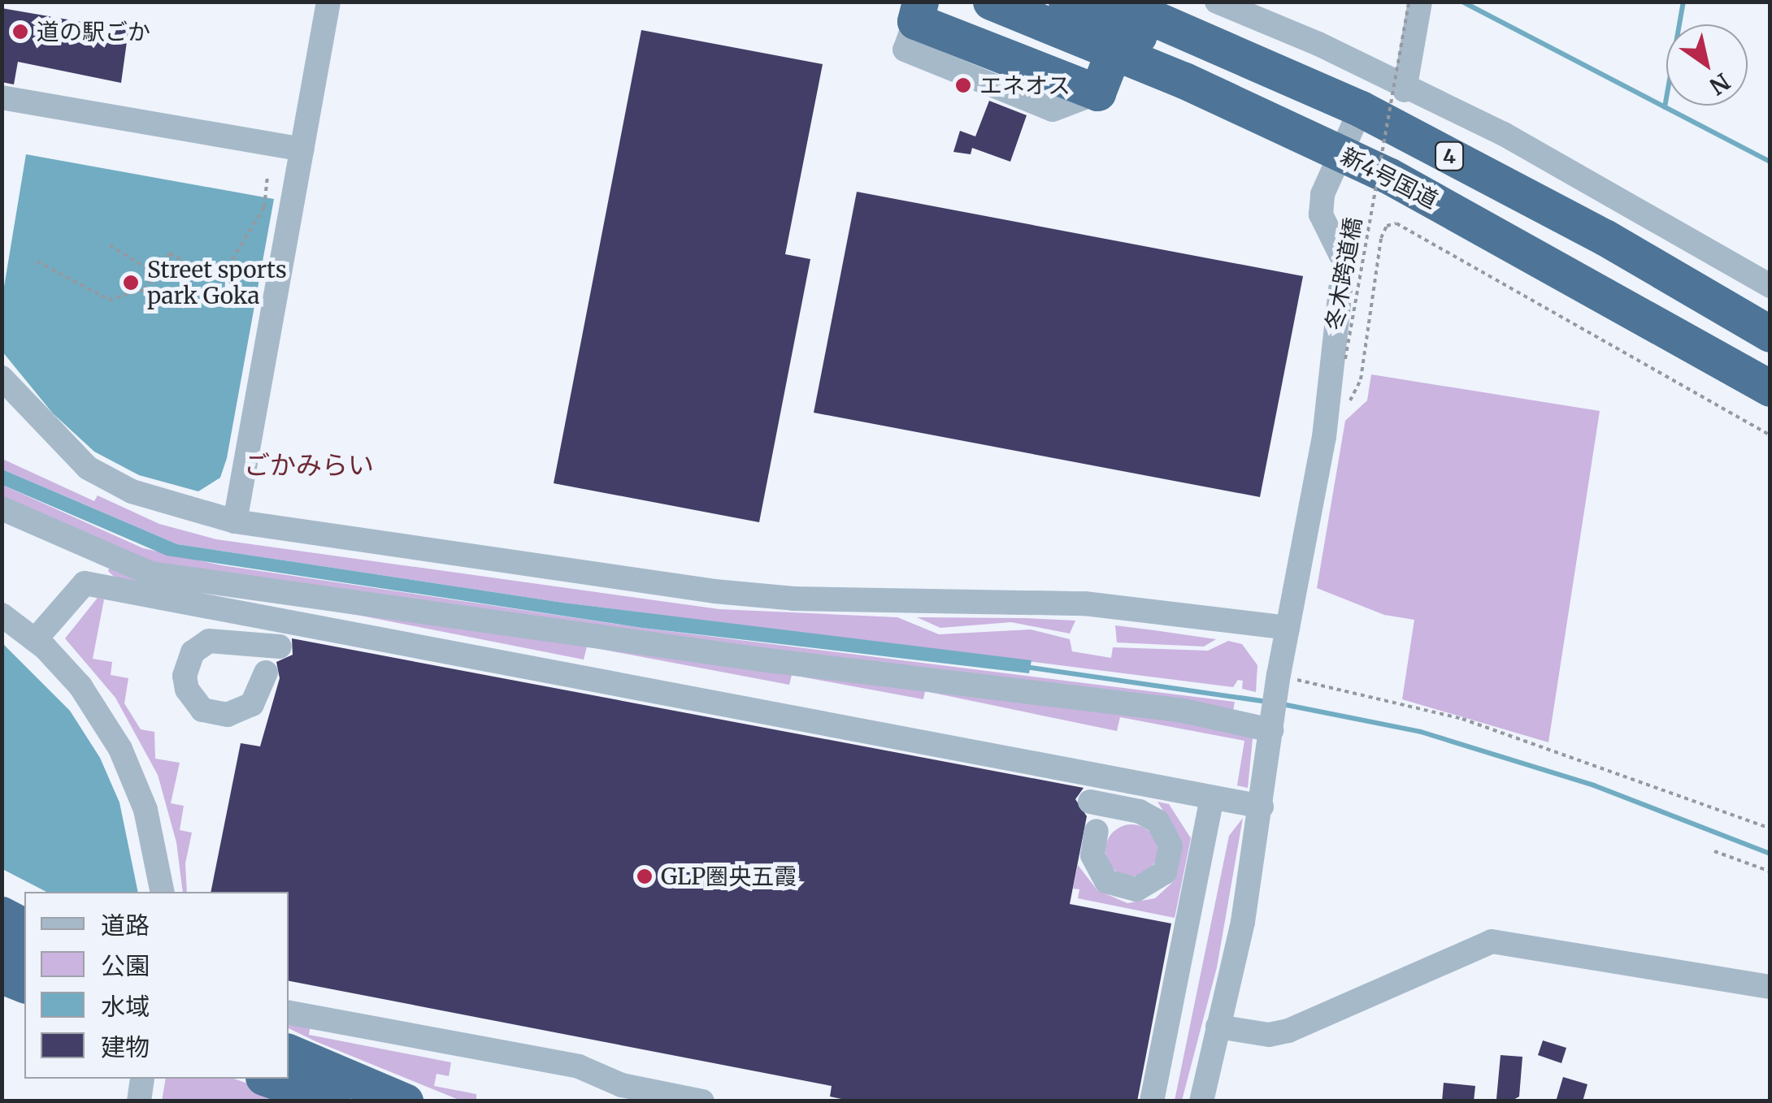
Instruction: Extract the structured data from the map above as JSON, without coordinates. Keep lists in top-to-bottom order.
{
  "streets": {
    "highway": ["4", "新4号国道"],
    "path": ["冬木跨道橋"]
  },
  "districts": ["ごかみらい"],
  "places": [
    "道の駅ごか",
    "エネオス",
    "Street sports park Goka",
    "GLP圏央五霞"
  ],
  "legend": [
    "道路",
    "公園",
    "水域",
    "建物"
  ],
  "north": "bottom right"
}
